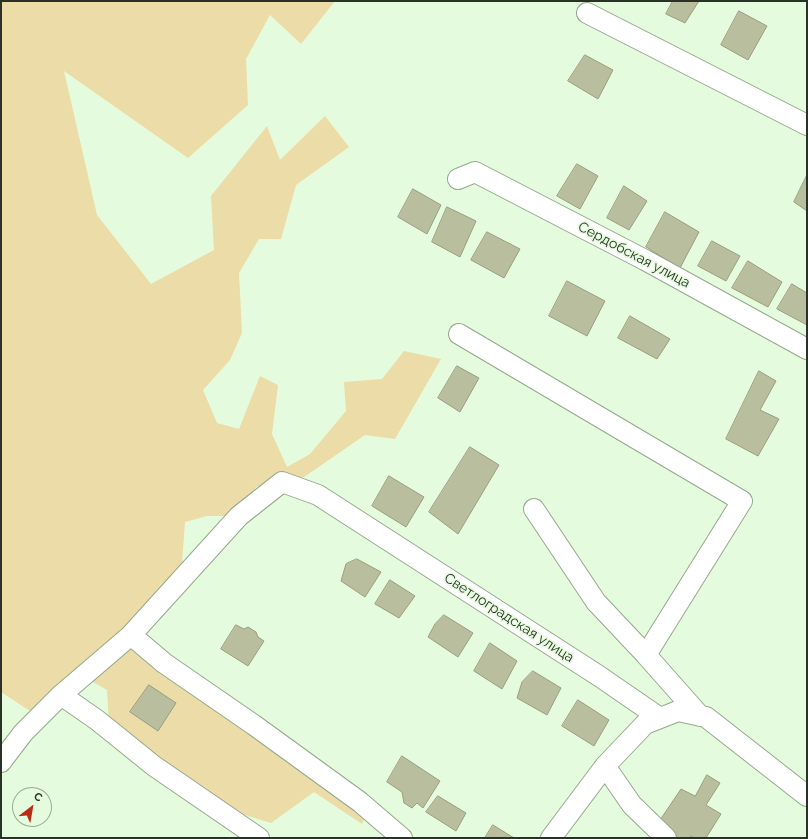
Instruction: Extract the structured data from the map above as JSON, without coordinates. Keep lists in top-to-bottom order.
{
  "streets": {
    "street": ["Сердобская улица", "Светлоградская улица"]
  },
  "north": "top right"
}
